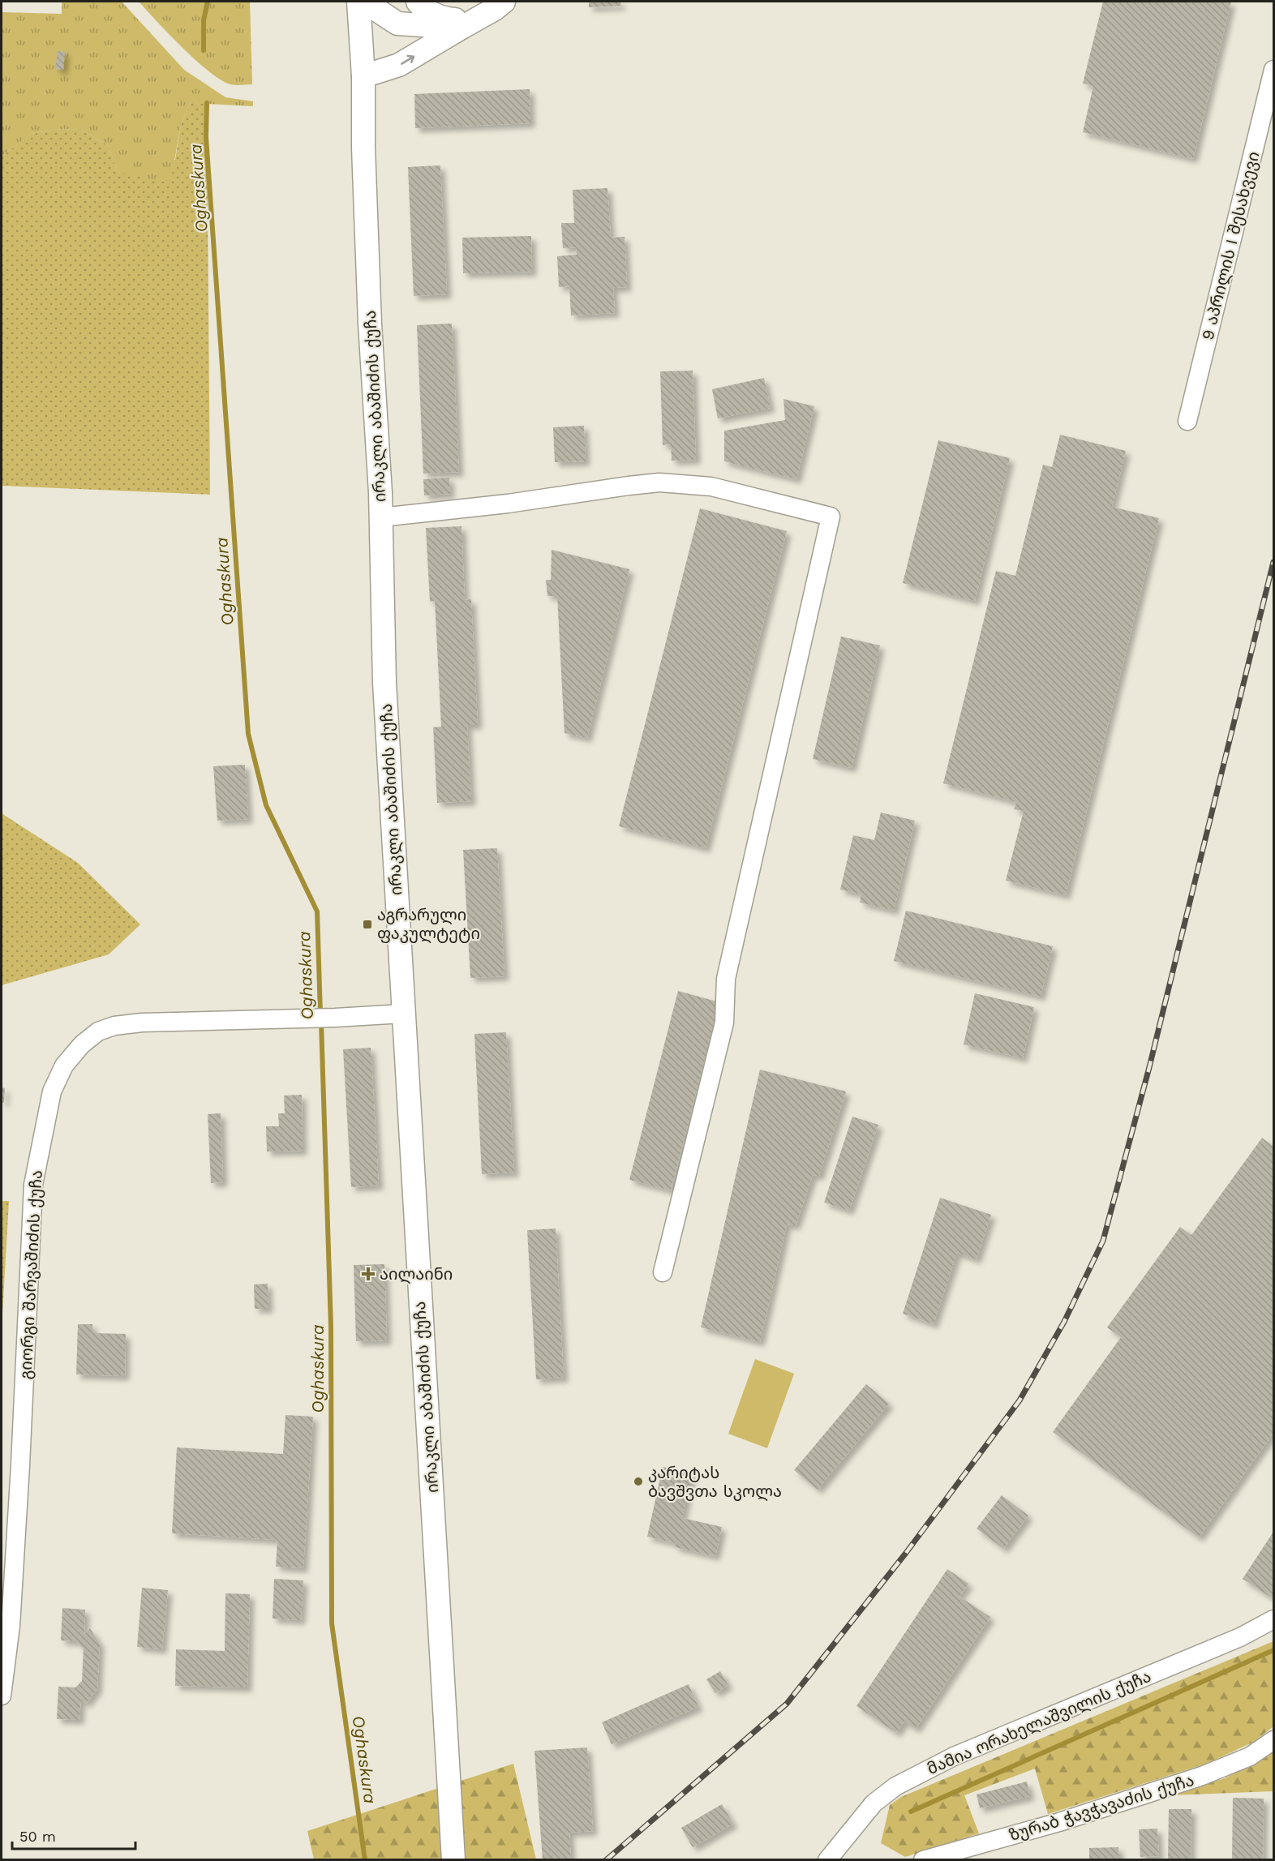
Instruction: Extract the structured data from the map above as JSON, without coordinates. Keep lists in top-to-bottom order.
{
  "streets": {
    "main road": ["ირაკლი აბაშიძის ქუჩა"],
    "street": [
      "9 აპრილის I შესახვევი",
      "გიორგი შარვაშიძის ქუჩა",
      "მამია ორახელაშვილის ქუჩა",
      "ზურაბ ჭავჭავაძის ქუჩა"
    ]
  },
  "crossings": [
    ["ირაკლი აბაშიძის ქუჩა", "გიორგი შარვაშიძის ქუჩა"]
  ],
  "water": ["Oghaskura"],
  "places": {
    "transit": ["აგრარული ფაკულტეტი"],
    "health": ["აილაინი"],
    "other": ["კარიტას ბავშვთა სკოლა"]
  },
  "scale_bar": "50 m"
}
